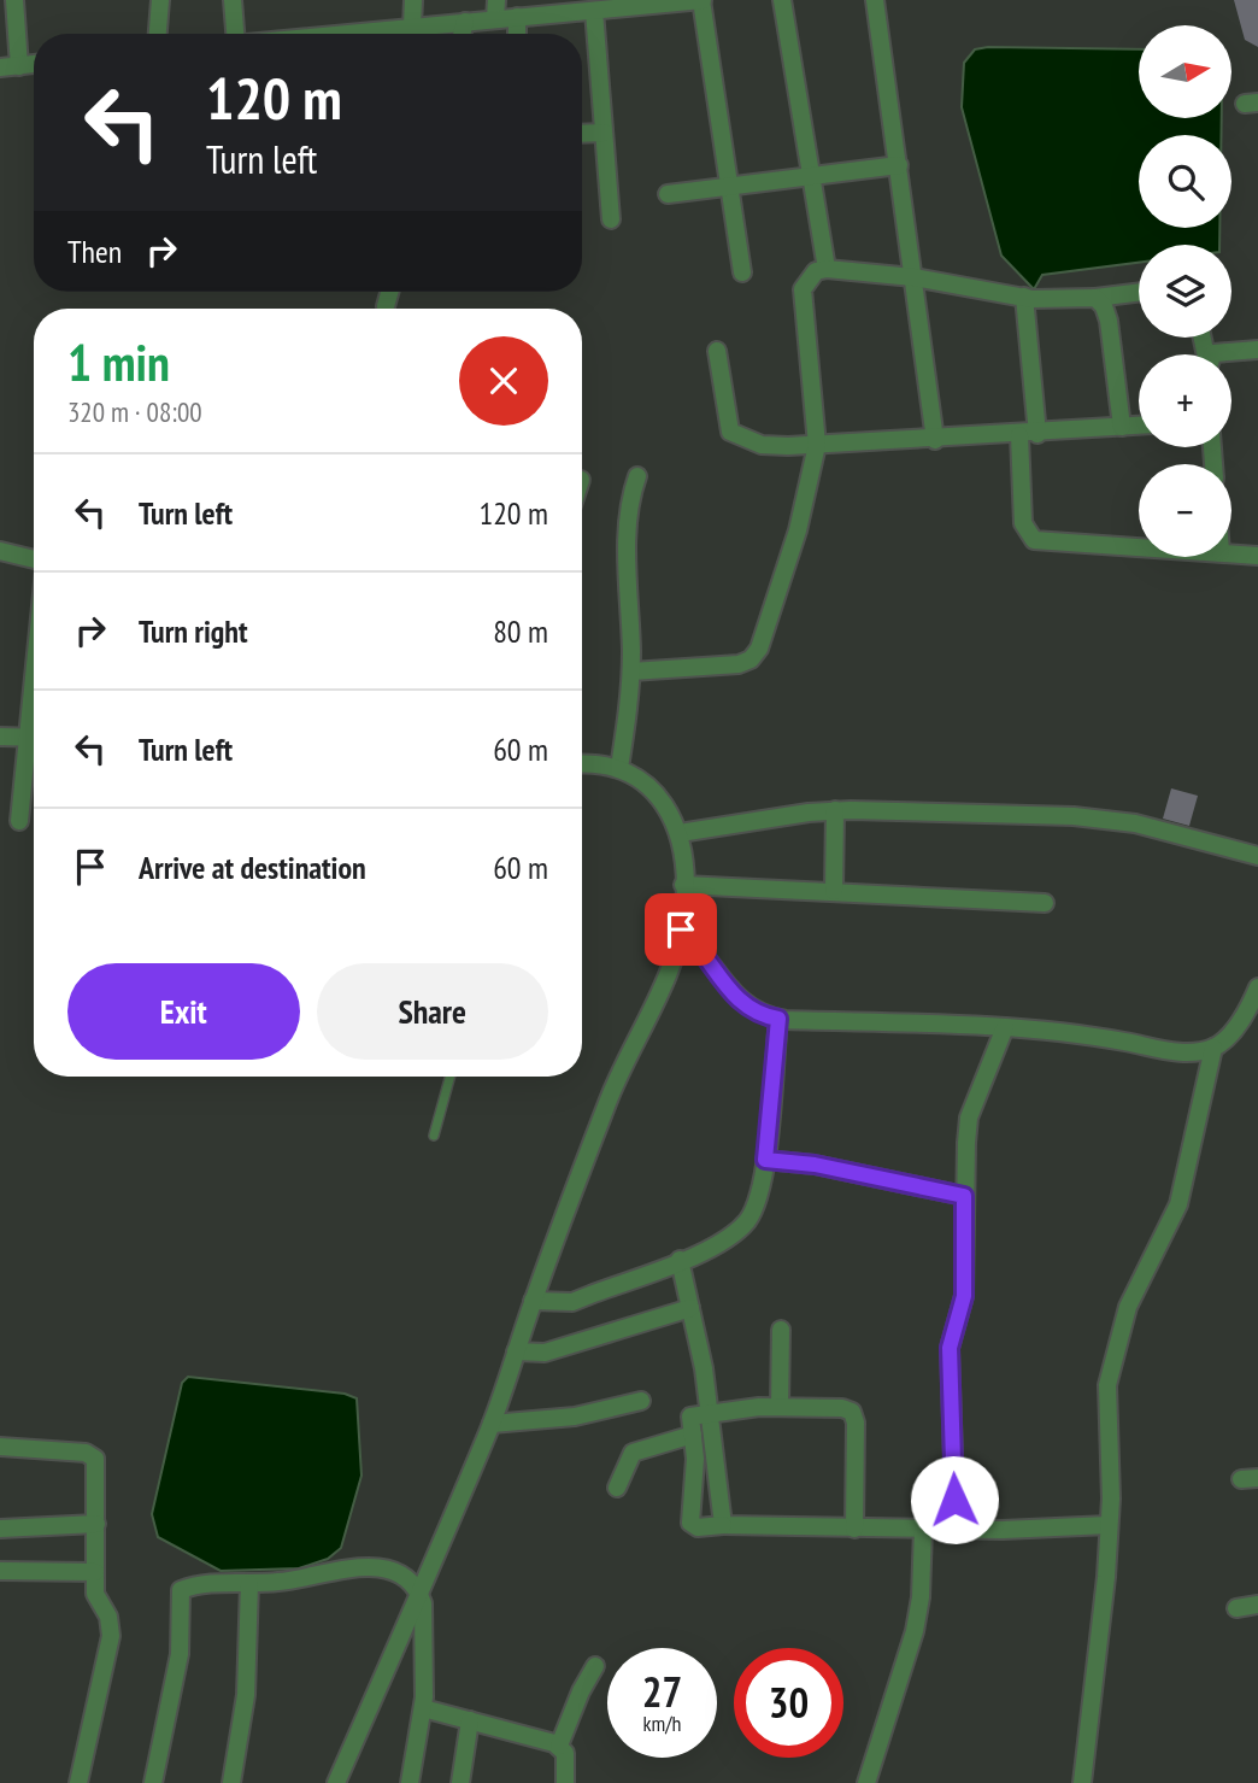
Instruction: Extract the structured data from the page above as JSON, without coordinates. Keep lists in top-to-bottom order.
{
  "north": "right",
  "page": {
    "map_buttons": ["+", "−"],
    "turn": ["120 m", "Turn left"],
    "then": "Then",
    "heading": ["1 min", "320 m · 08:00"],
    "list": [
      {
        "name": "Turn left",
        "value": "120 m"
      },
      {
        "name": "Turn right",
        "value": "80 m"
      },
      {
        "name": "Turn left",
        "value": "60 m"
      },
      {
        "name": "Arrive at destination",
        "value": "60 m"
      }
    ],
    "buttons": ["Exit", "Share"],
    "speed": "27 km/h",
    "limit": "30"
  }
}
